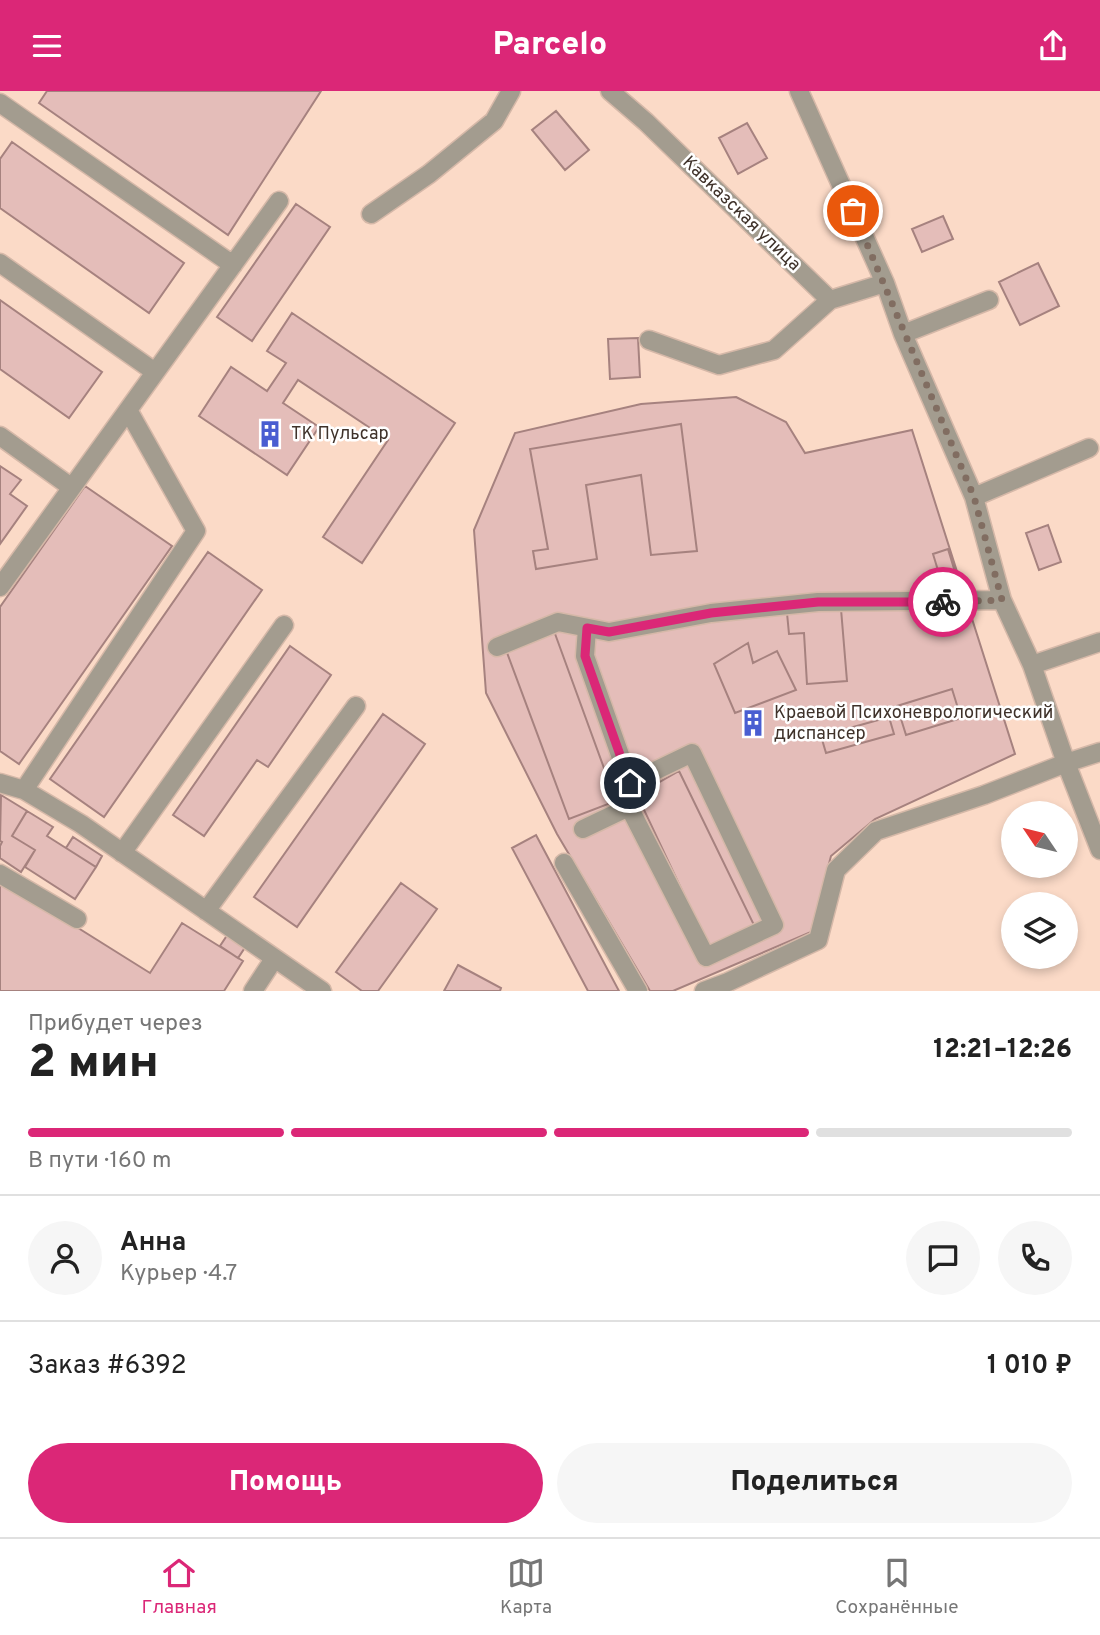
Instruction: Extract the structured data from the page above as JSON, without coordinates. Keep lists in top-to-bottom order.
{
  "streets": {
    "street": ["Кавказская улица"]
  },
  "places": {
    "building": ["ТК Пульсар", "Краевой Психоневрологический диспансер"]
  },
  "north": "top left",
  "page": {
    "header": "Parcelo",
    "heading": ["2 мин", "Прибудет через", "12:21–12:26"],
    "panel": [
      "Анна",
      "Курьер · 4.7",
      "Заказ #6392",
      "1 010 ₽"
    ],
    "bar": "В пути · 160 m",
    "buttons": ["Помощь", "Поделиться"],
    "tabs": ["Главная", "Карта", "Сохранённые"]
  }
}
